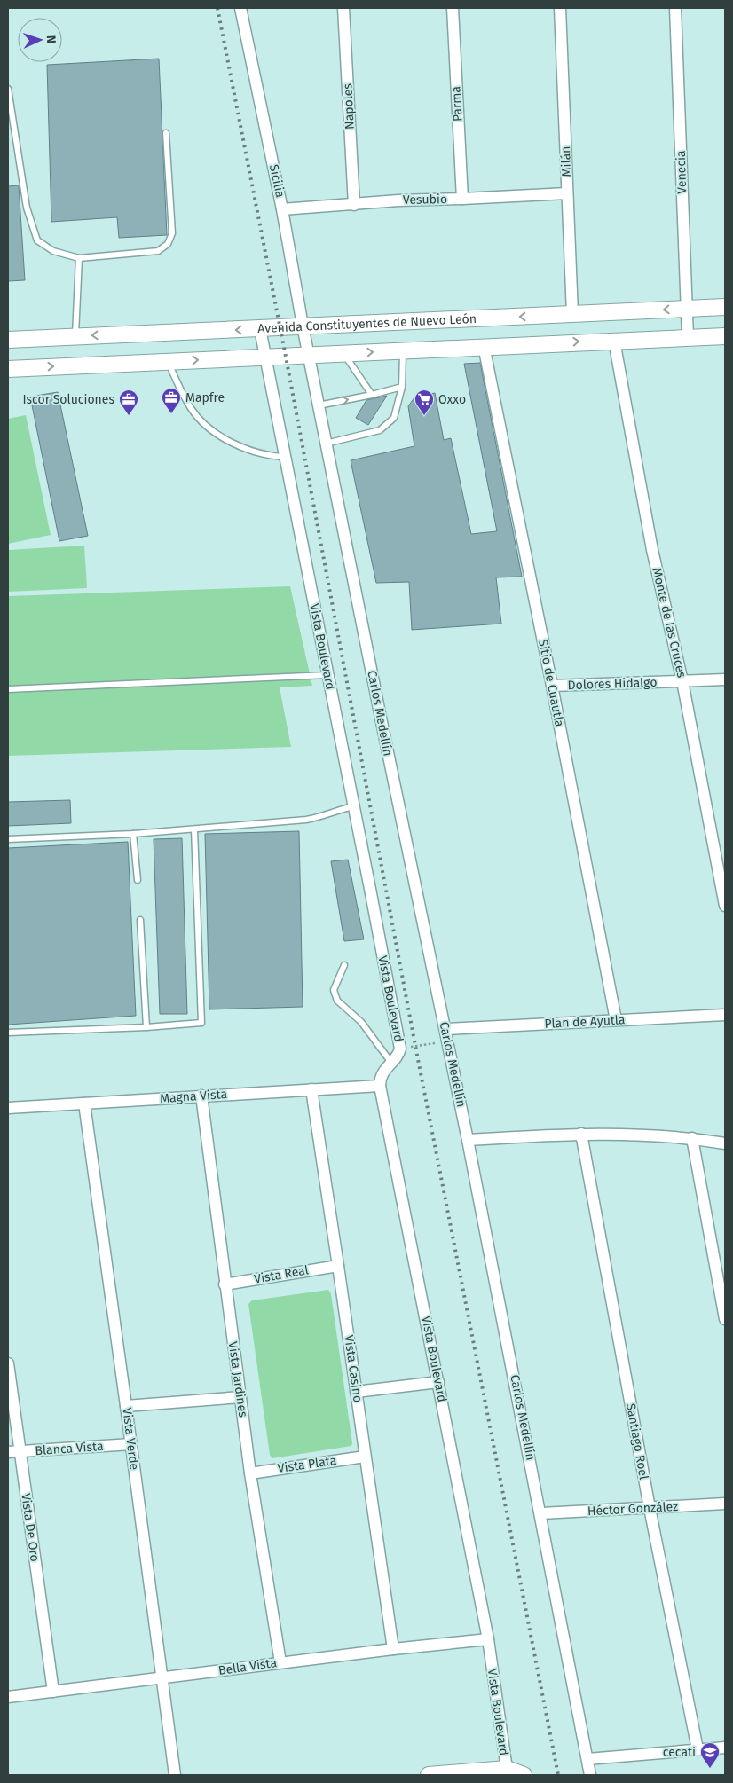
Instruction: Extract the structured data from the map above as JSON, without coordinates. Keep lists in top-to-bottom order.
{
  "streets": {
    "main road": ["Avenida Constituyentes de Nuevo León"],
    "street": [
      "Parma",
      "Napoles",
      "Milán",
      "Venecia",
      "Sicilia",
      "Vesubio",
      "Monte de las Cruces",
      "Vista Boulevard",
      "Sitio de Cuautla",
      "Dolores Hidalgo",
      "Carlos Medellín",
      "Plan de Ayutla",
      "Magna Vista",
      "Vista Real",
      "Vista Casino",
      "Vista Jardines",
      "Vista Verde",
      "Santiago Roel",
      "Blanca Vista",
      "Vista Plata",
      "Héctor González",
      "Vista De Oro",
      "Bella Vista"
    ]
  },
  "crossings": [
    ["Parma", "Vesubio"],
    ["Napoles", "Vesubio"],
    ["Milán", "Vesubio"],
    ["Milán", "Avenida Constituyentes de Nuevo León"],
    ["Venecia", "Avenida Constituyentes de Nuevo León"],
    ["Sicilia", "Vesubio"],
    ["Sicilia", "Avenida Constituyentes de Nuevo León"],
    ["Sicilia", "Carlos Medellín"],
    ["Avenida Constituyentes de Nuevo León", "Vista Boulevard"],
    ["Monte de las Cruces", "Dolores Hidalgo"],
    ["Vista Boulevard", "Magna Vista"],
    ["Vista Boulevard", "Bella Vista"],
    ["Sitio de Cuautla", "Dolores Hidalgo"],
    ["Sitio de Cuautla", "Plan de Ayutla"],
    ["Carlos Medellín", "Plan de Ayutla"],
    ["Carlos Medellín", "Héctor González"],
    ["Magna Vista", "Vista Casino"],
    ["Magna Vista", "Vista Jardines"],
    ["Magna Vista", "Vista Verde"],
    ["Vista Real", "Vista Casino"],
    ["Vista Real", "Vista Jardines"],
    ["Vista Casino", "Vista Plata"],
    ["Vista Casino", "Bella Vista"],
    ["Vista Jardines", "Vista Plata"],
    ["Vista Jardines", "Bella Vista"],
    ["Vista Verde", "Blanca Vista"],
    ["Vista Verde", "Bella Vista"],
    ["Santiago Roel", "Héctor González"],
    ["Blanca Vista", "Vista De Oro"],
    ["Vista De Oro", "Bella Vista"]
  ],
  "places": {
    "office": ["Mapfre", "Iscor Soluciones"],
    "supermarket": ["Oxxo"],
    "school or university": ["cecati"]
  },
  "north": "right"
}
